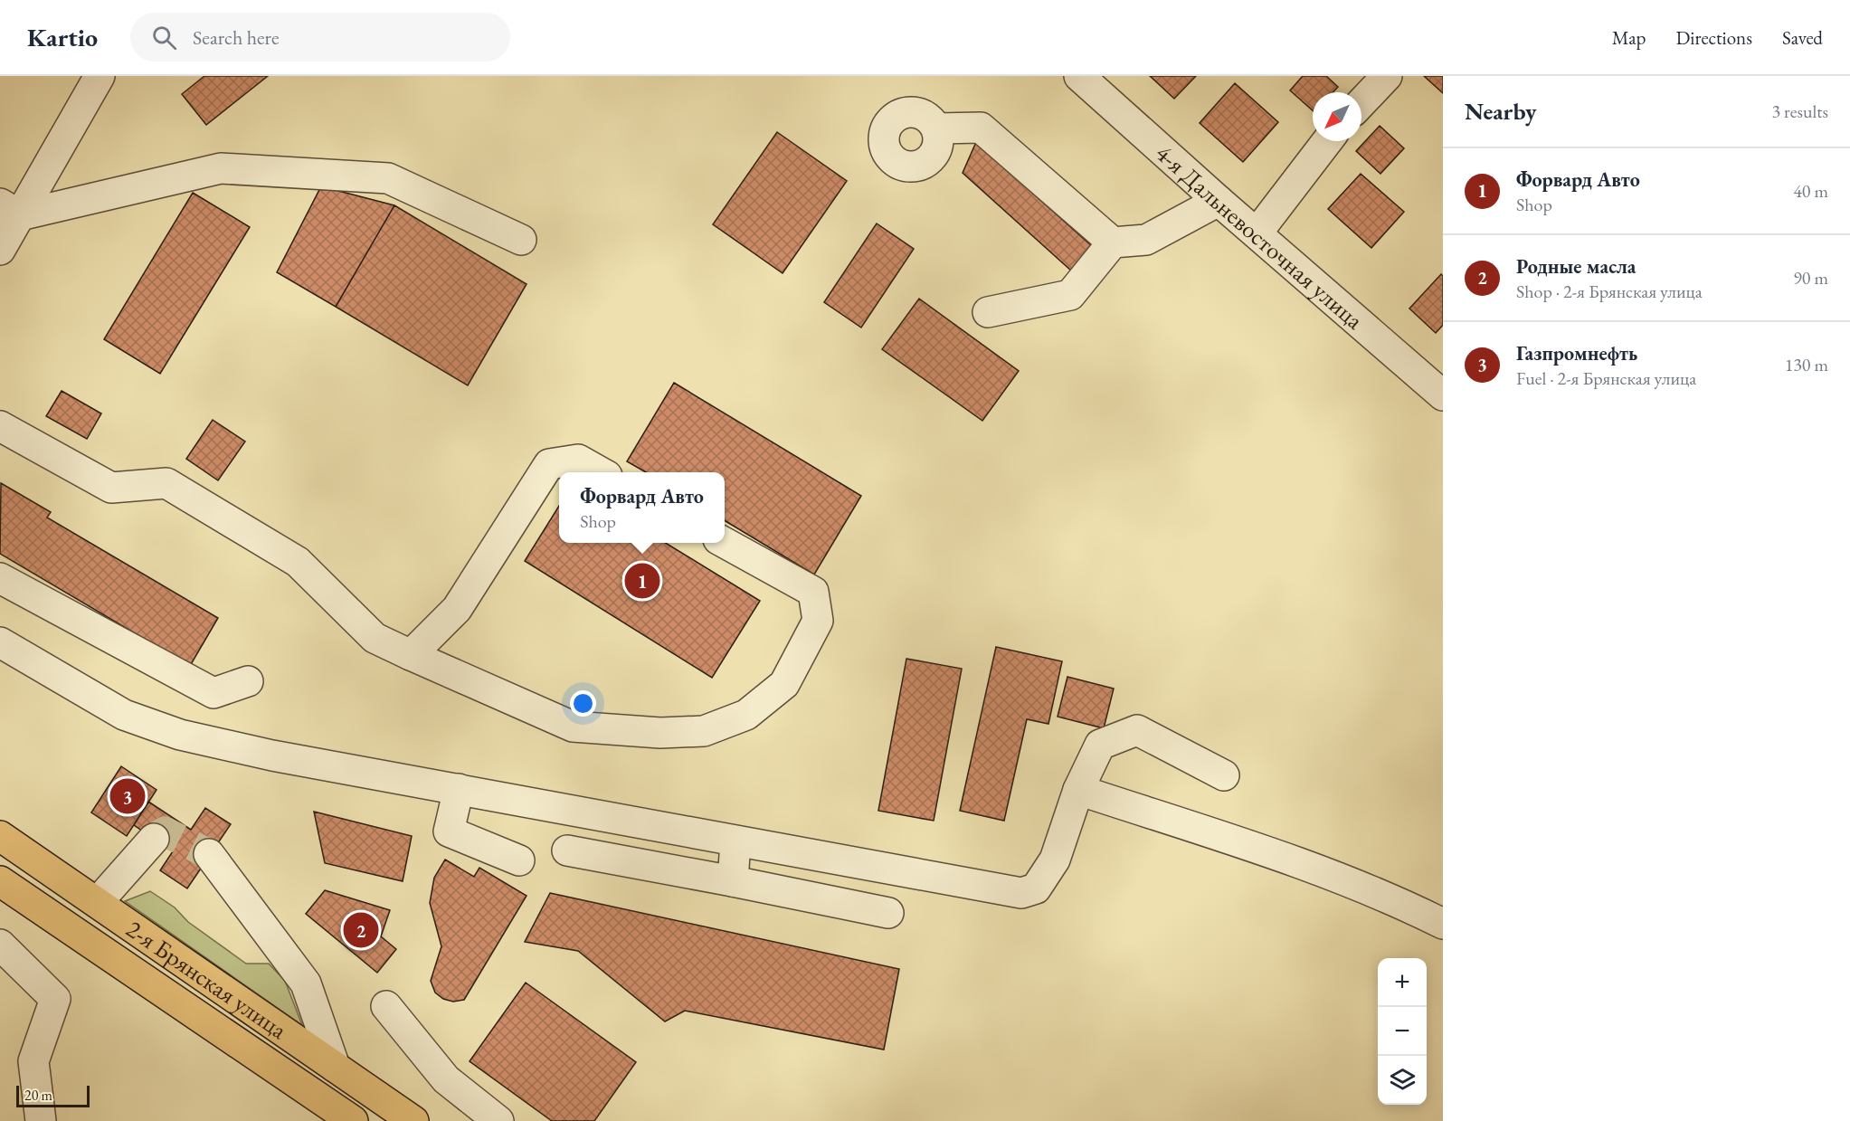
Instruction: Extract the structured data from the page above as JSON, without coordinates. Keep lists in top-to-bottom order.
{
  "streets": {
    "main road": ["2-я Брянская улица"],
    "street": ["4-я Дальневосточная улица"]
  },
  "scale_bar": "20 m",
  "north": "bottom left",
  "page": {
    "header": "Kartio",
    "search": "Search here",
    "nav": ["Map", "Directions", "Saved"],
    "heading": ["Nearby", "3 results"],
    "list": [
      {
        "mark": "1",
        "name": "Форвард Авто",
        "note": "Shop",
        "value": "40 m"
      },
      {
        "mark": "2",
        "name": "Родные масла",
        "note": "Shop · 2-я Брянская улица",
        "value": "90 m"
      },
      {
        "mark": "3",
        "name": "Газпромнефть",
        "note": "Fuel · 2-я Брянская улица",
        "value": "130 m"
      }
    ],
    "popup": ["Форвард Авто", "Shop"],
    "pins": ["1", "3", "2"],
    "map_buttons": ["+", "−"],
    "scale": "20 m"
  }
}
